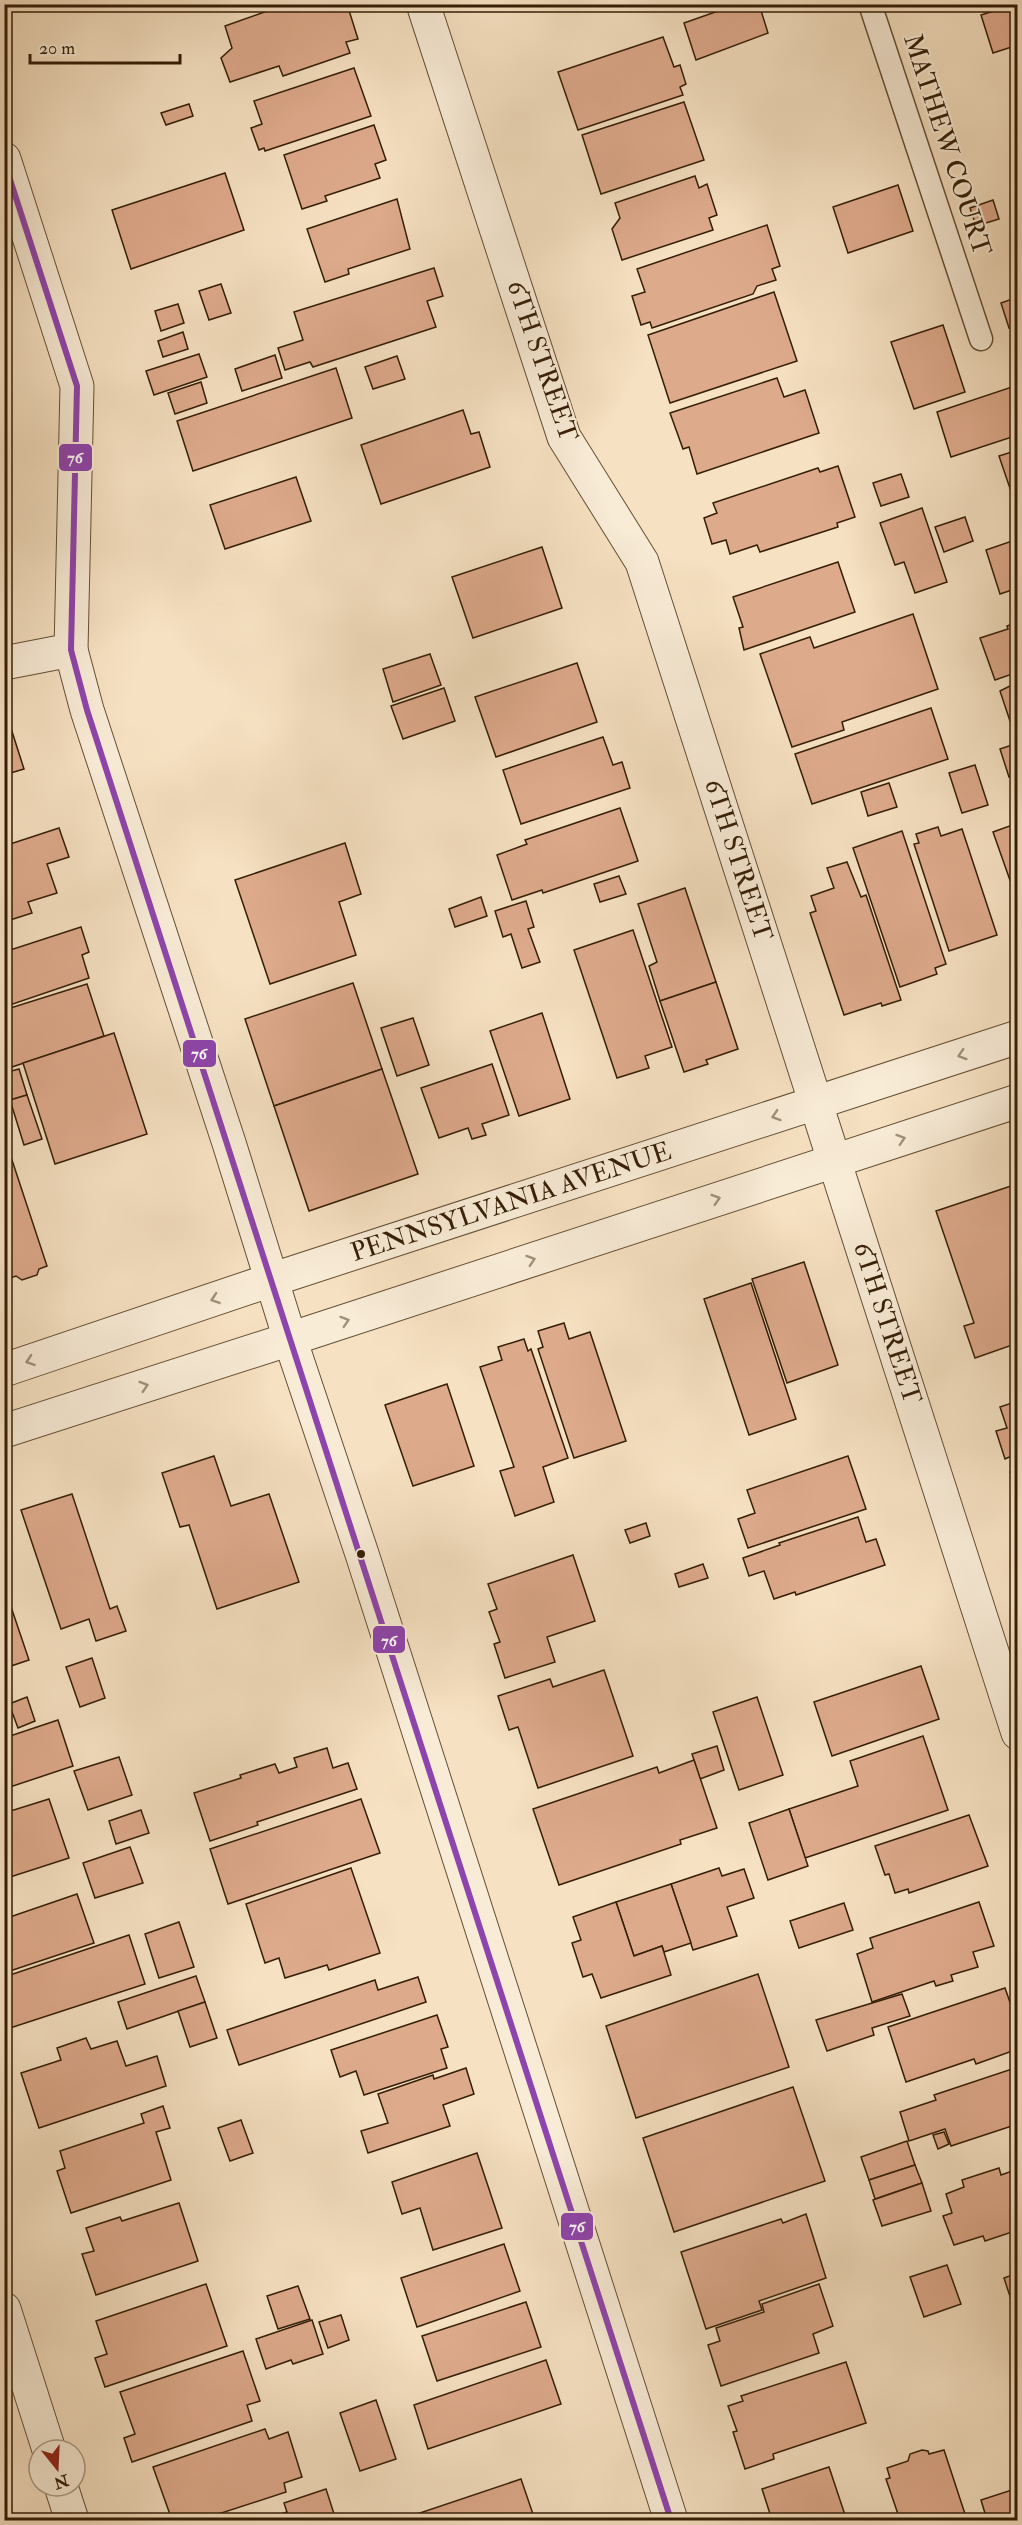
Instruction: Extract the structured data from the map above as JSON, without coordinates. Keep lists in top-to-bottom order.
{
  "streets": {
    "street": ["6TH STREET", "PENNSYLVANIA AVENUE"],
    "lane": ["MATHEW COURT"]
  },
  "crossings": [
    ["6TH STREET", "PENNSYLVANIA AVENUE"]
  ],
  "lines": ["transit line 76"],
  "scale_bar": "20 m",
  "north": "bottom"
}
